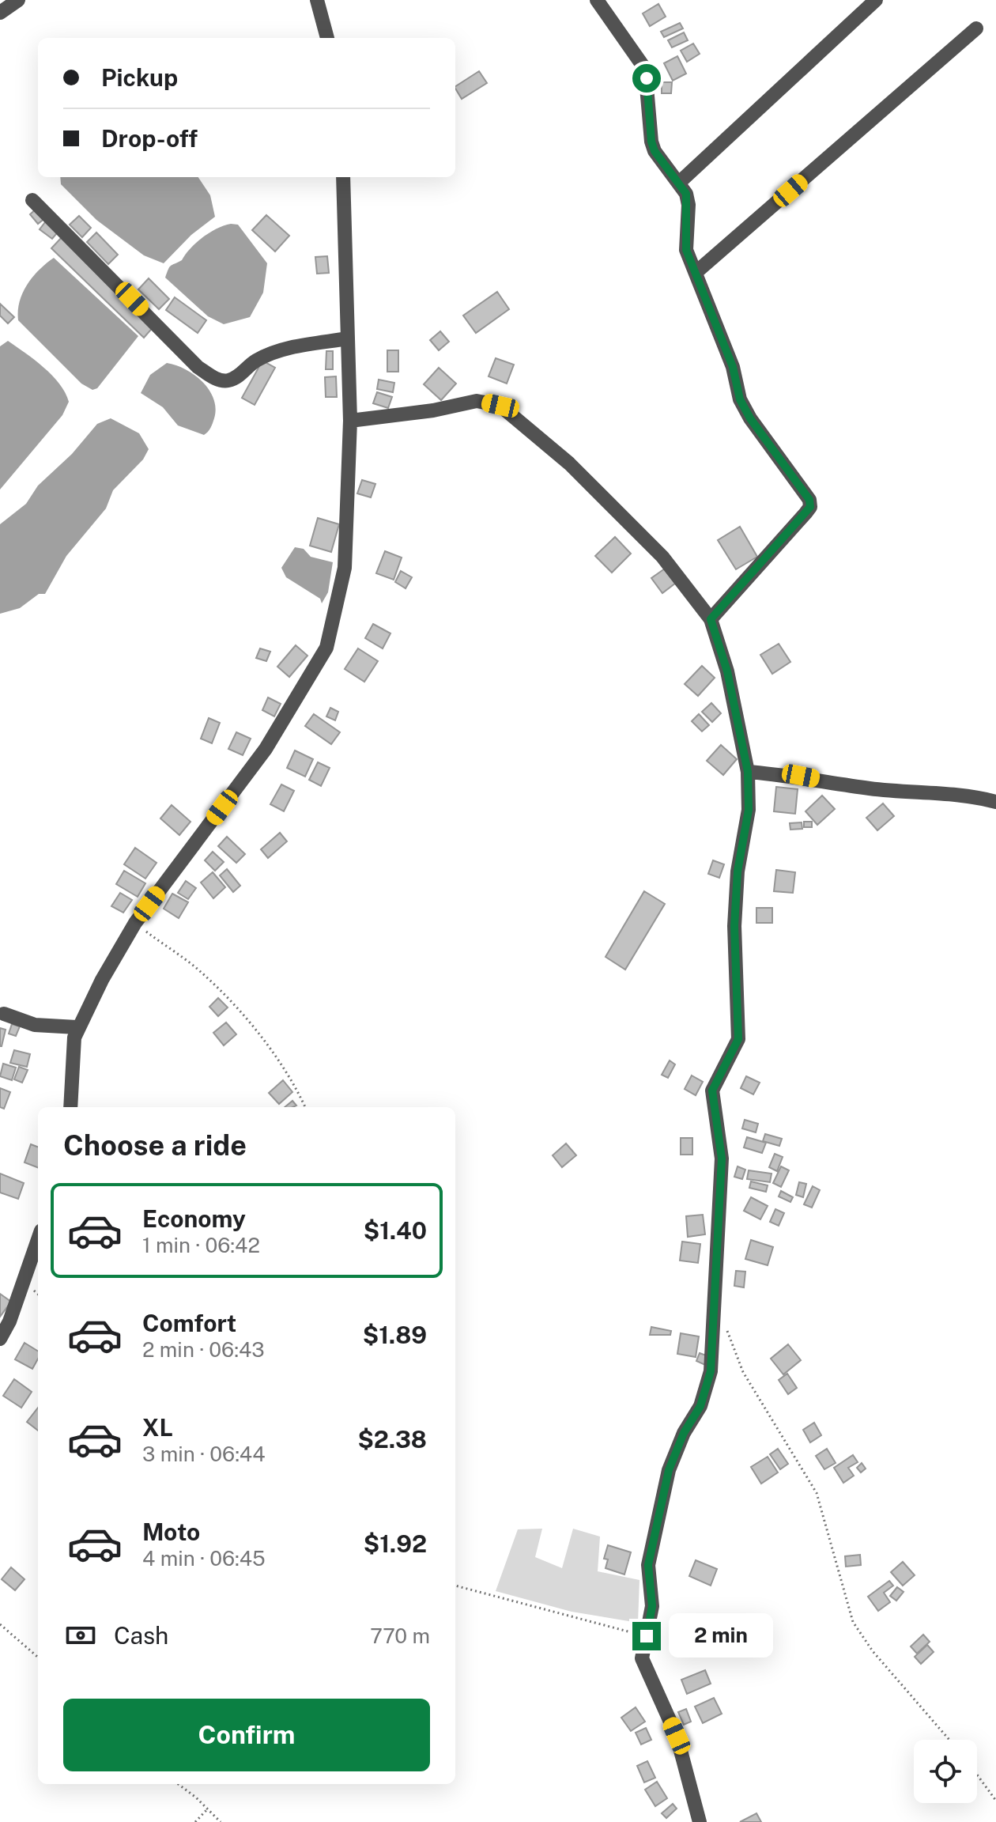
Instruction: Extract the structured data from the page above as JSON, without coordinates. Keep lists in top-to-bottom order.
{
  "page": {
    "banner": ["Pickup", "Drop-off"],
    "heading": "Choose a ride",
    "list": [
      {
        "name": "Economy",
        "note": "1 min · 06:42",
        "value": "$1.40"
      },
      {
        "name": "Comfort",
        "note": "2 min · 06:43",
        "value": "$1.89"
      },
      {
        "name": "XL",
        "note": "3 min · 06:44",
        "value": "$2.38"
      },
      {
        "name": "Moto",
        "note": "4 min · 06:45",
        "value": "$1.92"
      }
    ],
    "pay": ["Cash", "770 m"],
    "bubble": "2 min",
    "buttons": "Confirm"
  }
}
